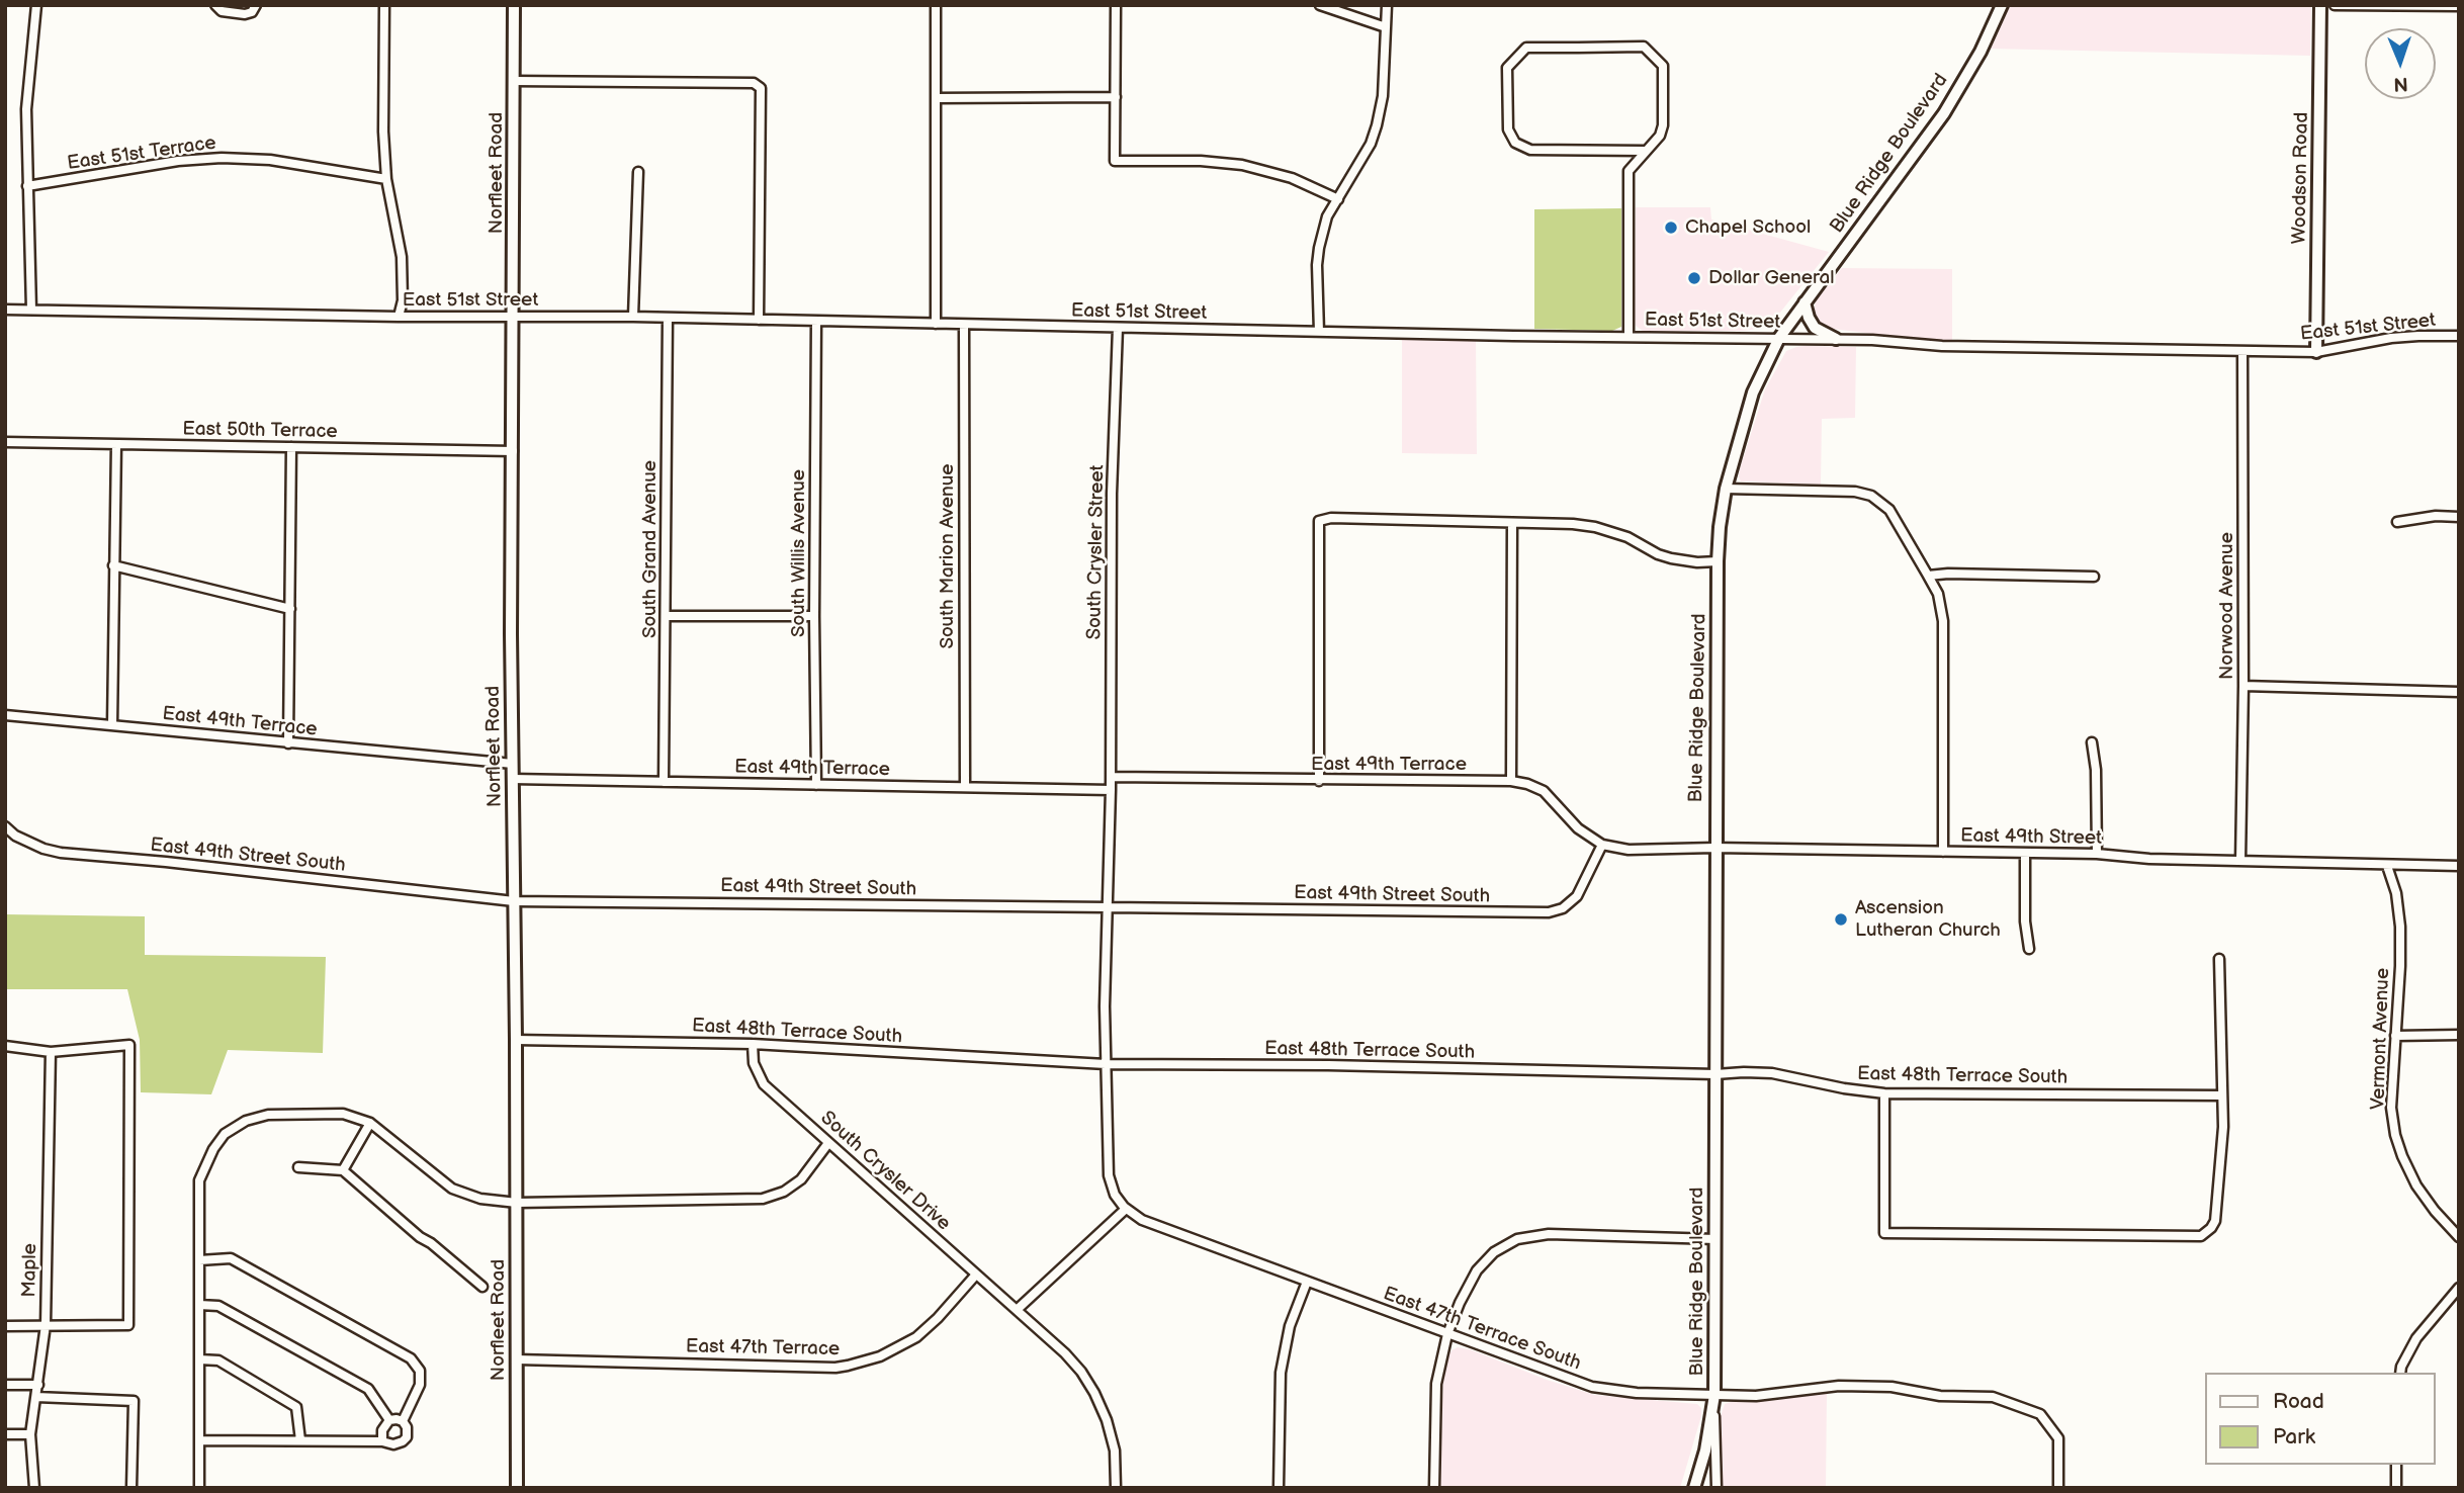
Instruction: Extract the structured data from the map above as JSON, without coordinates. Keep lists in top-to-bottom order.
{
  "streets": {
    "street": [
      "East 51st Terrace",
      "Blue Ridge Boulevard",
      "Norfleet Road",
      "Woodson Road",
      "East 51st Street",
      "East 50th Terrace",
      "South Grand Avenue",
      "South Crysler Street",
      "South Willis Avenue",
      "South Marion Avenue",
      "Norwood Avenue",
      "East 49th Terrace",
      "East 49th Street",
      "East 49th Street South",
      "East 48th Terrace South",
      "Vermont Avenue",
      "South Crysler Drive",
      "Maple",
      "East 47th Terrace South",
      "East 47th Terrace"
    ]
  },
  "crossings": [
    ["Blue Ridge Boulevard", "East 51st Street"],
    ["Blue Ridge Boulevard", "East 49th Street"],
    ["Blue Ridge Boulevard", "East 48th Terrace South"],
    ["Blue Ridge Boulevard", "East 47th Terrace South"],
    ["Norfleet Road", "East 51st Street"],
    ["Norfleet Road", "East 50th Terrace"],
    ["Norfleet Road", "East 49th Terrace"],
    ["Norfleet Road", "East 49th Street South"],
    ["Norfleet Road", "East 48th Terrace South"],
    ["Norfleet Road", "East 47th Terrace"],
    ["Woodson Road", "East 51st Street"],
    ["East 51st Street", "South Grand Avenue"],
    ["East 51st Street", "South Crysler Street"],
    ["East 51st Street", "South Willis Avenue"],
    ["East 51st Street", "South Marion Avenue"],
    ["East 51st Street", "Norwood Avenue"],
    ["South Grand Avenue", "East 49th Terrace"],
    ["South Crysler Street", "East 49th Terrace"],
    ["South Willis Avenue", "East 49th Terrace"],
    ["South Marion Avenue", "East 49th Terrace"],
    ["Norwood Avenue", "East 49th Street"],
    ["East 49th Terrace", "East 49th Street"],
    ["East 49th Terrace", "East 49th Street South"],
    ["East 49th Street", "East 49th Street South"],
    ["East 49th Street", "Vermont Avenue"],
    ["East 48th Terrace South", "South Crysler Drive"],
    ["South Crysler Drive", "East 47th Terrace"]
  ],
  "places": ["Chapel School", "Dollar General", "Ascension Lutheran Church"],
  "legend": ["Road", "Park"],
  "north": "bottom"
}
